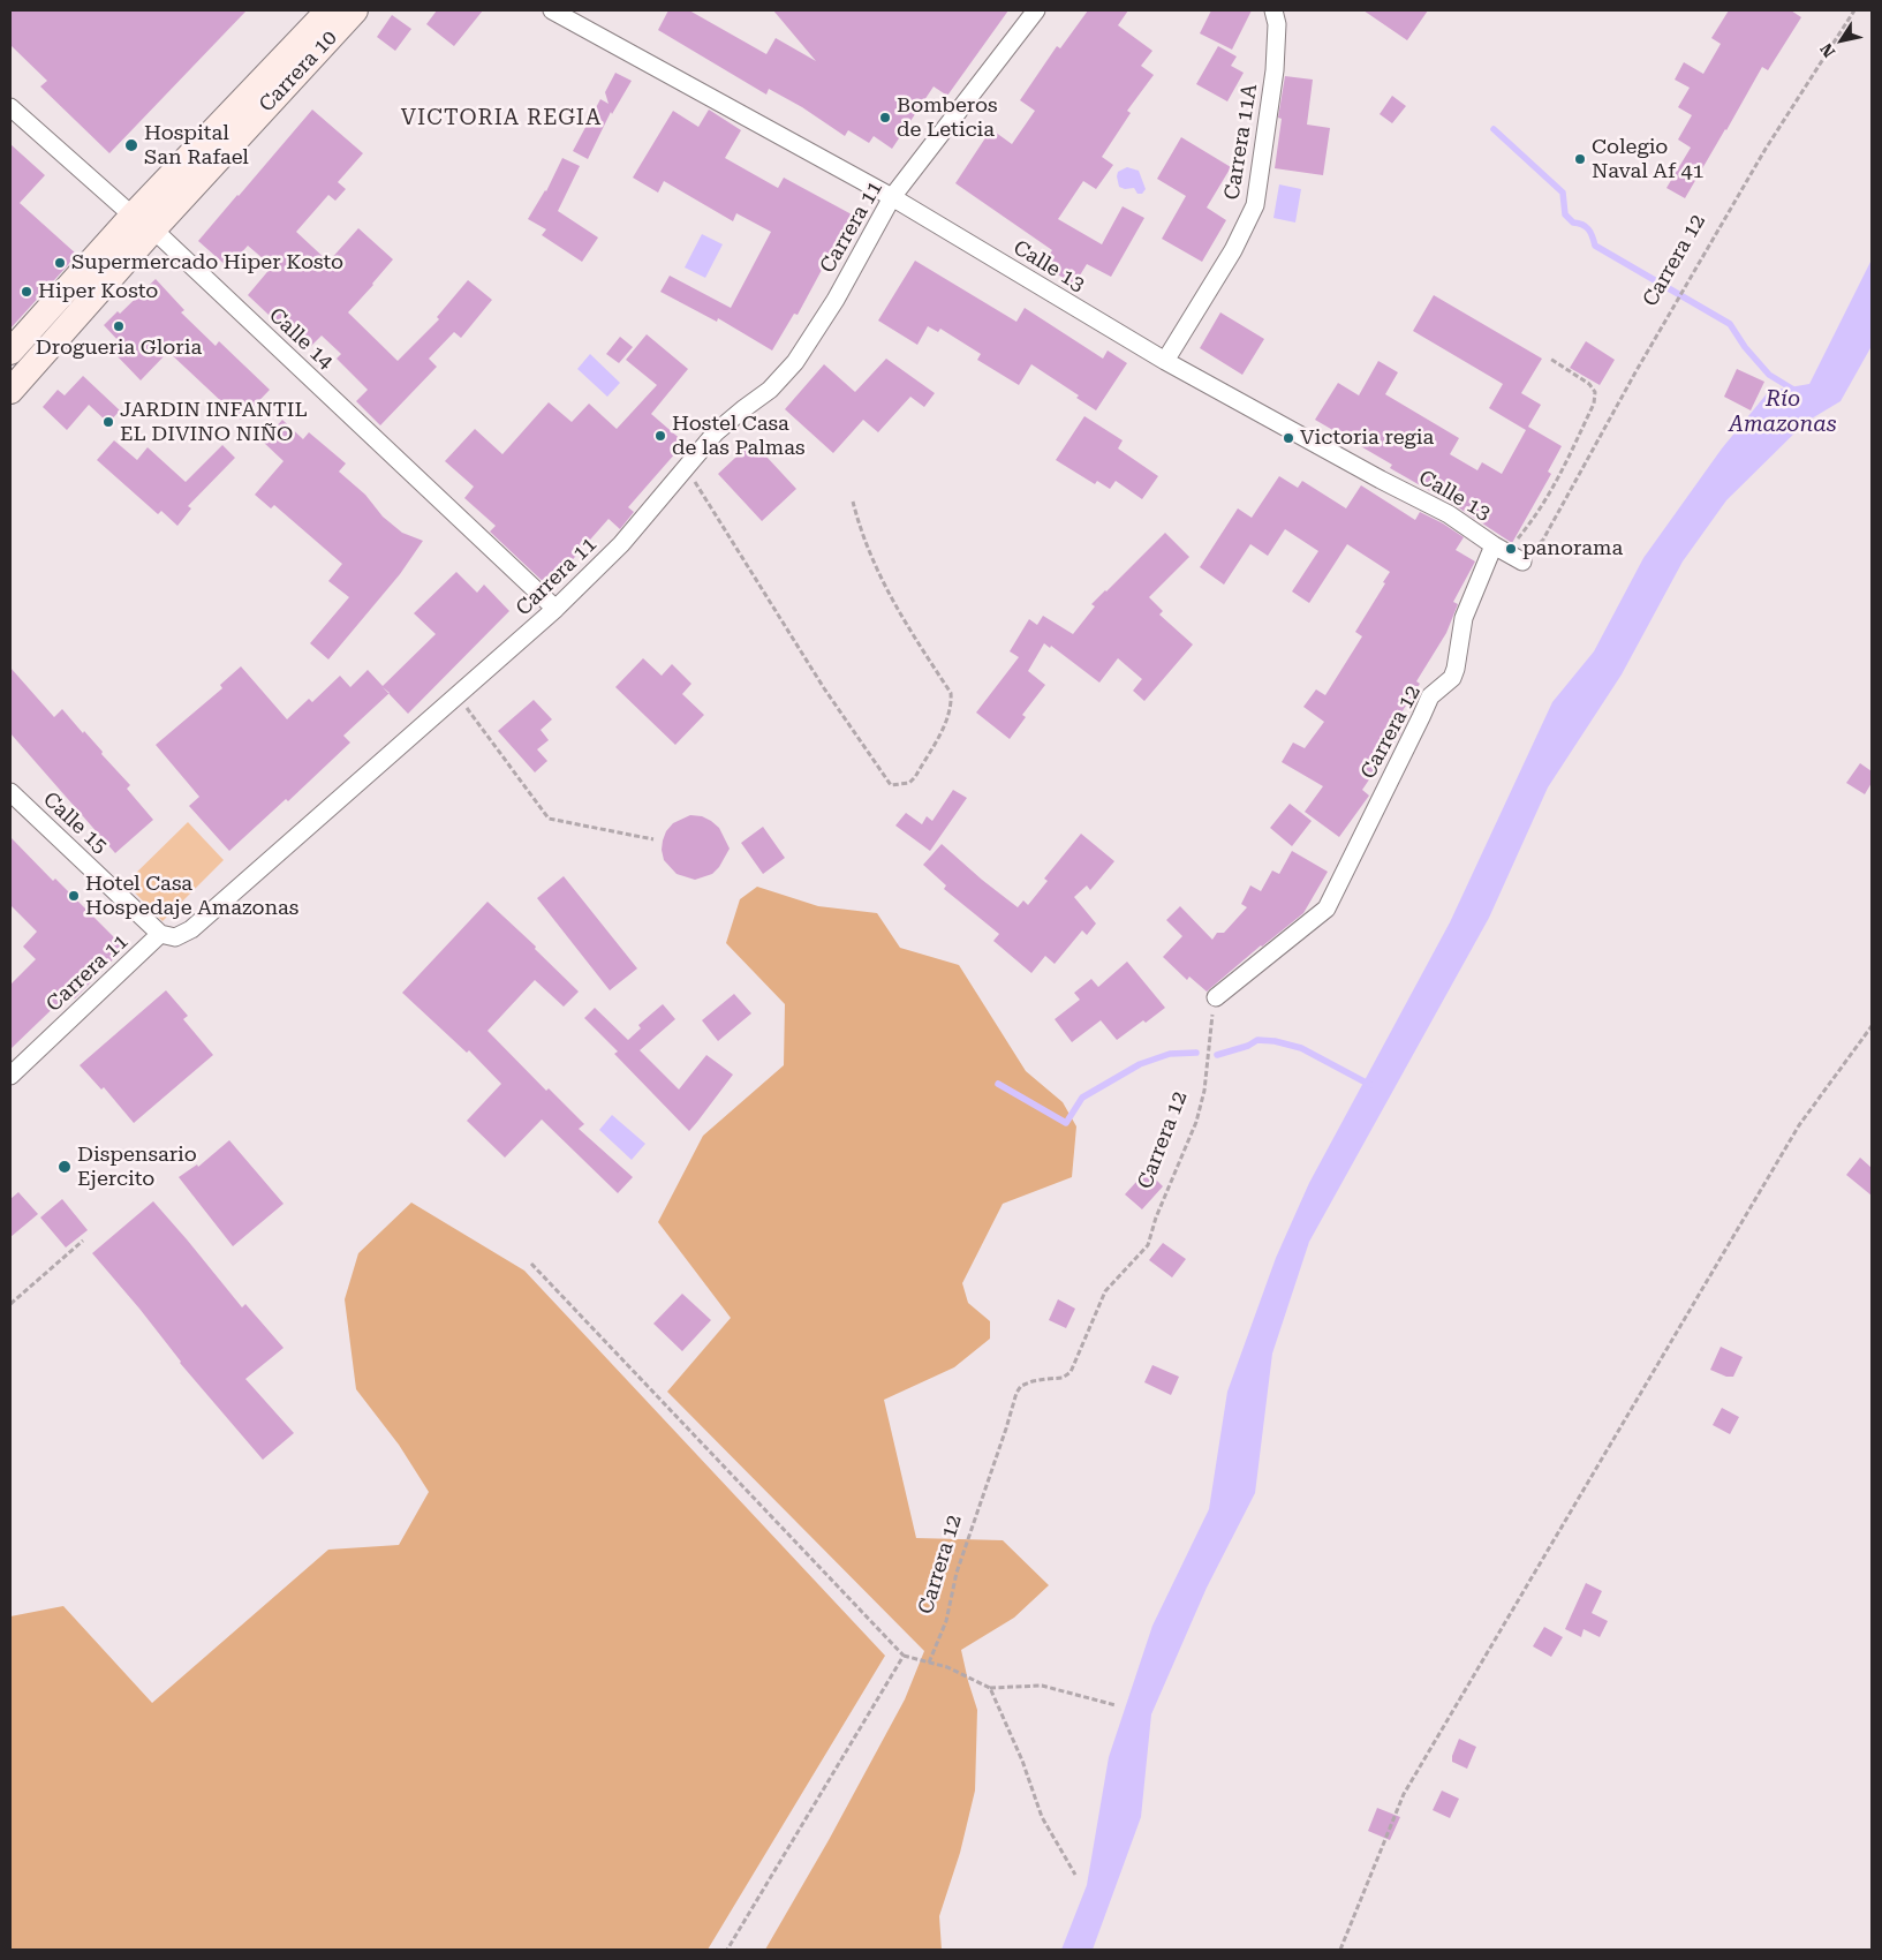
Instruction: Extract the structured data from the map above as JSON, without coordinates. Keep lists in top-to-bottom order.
{
  "streets": {
    "main road": ["Carrera 10"],
    "street": [
      "Carrera 11A",
      "Carrera 11",
      "Carrera 12",
      "Calle 13",
      "Calle 14",
      "Calle 15"
    ]
  },
  "crossings": [
    ["Carrera 10", "Calle 14"],
    ["Carrera 11A", "Calle 13"],
    ["Carrera 11", "Calle 13"],
    ["Carrera 11", "Calle 14"],
    ["Carrera 11", "Calle 15"],
    ["Carrera 12", "Calle 13"]
  ],
  "districts": ["VICTORIA REGIA"],
  "water": ["Río Amazonas"],
  "places": [
    "Bomberos de Leticia",
    "Hospital San Rafael",
    "Colegio Naval Af 41",
    "Supermercado Hiper Kosto",
    "Hiper Kosto",
    "Drogueria Gloria",
    "JARDIN INFANTIL EL DIVINO NIÑO",
    "Hostel Casa de las Palmas",
    "Victoria regia",
    "panorama",
    "Hotel Casa Hospedaje Amazonas",
    "Dispensario Ejercito"
  ],
  "north": "bottom left"
}
